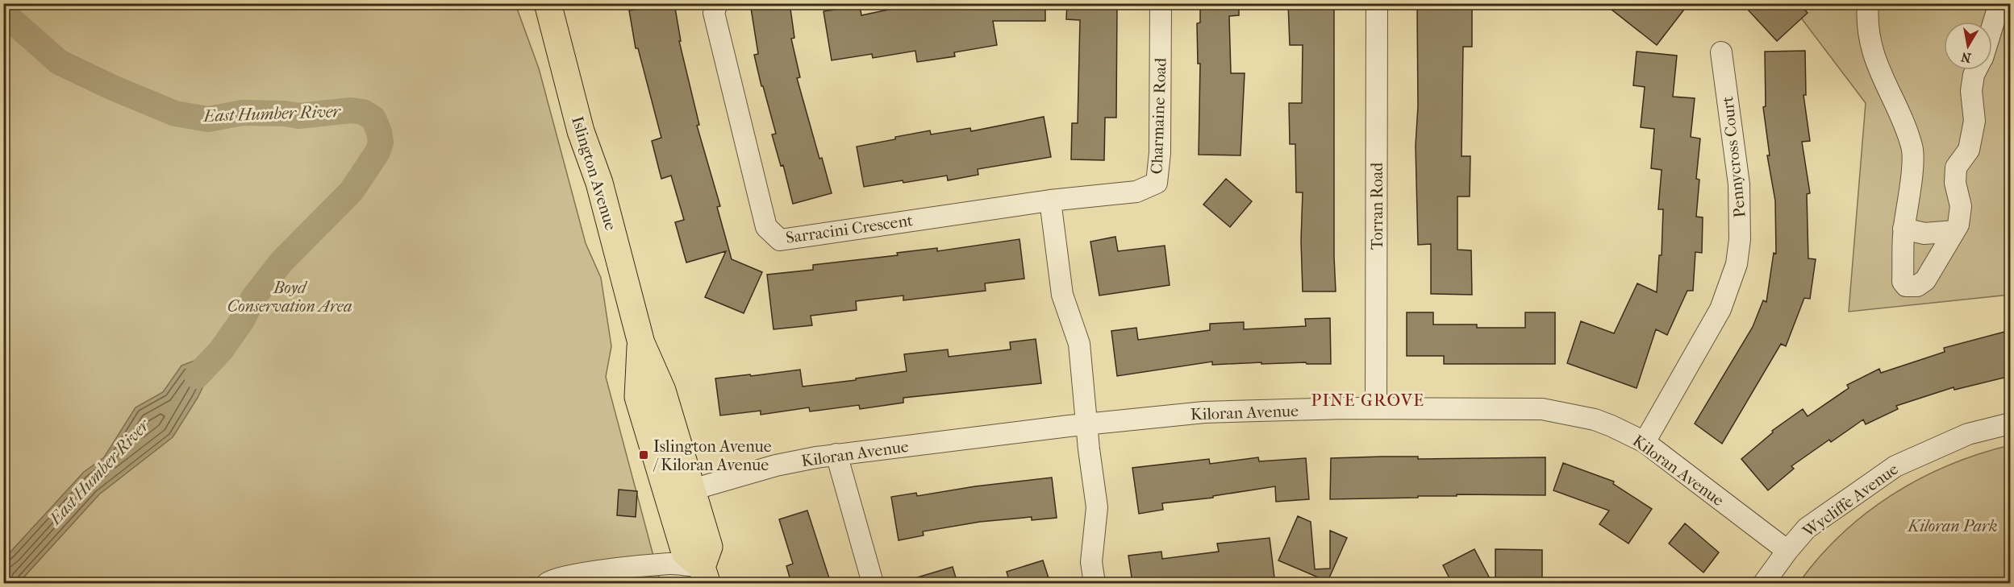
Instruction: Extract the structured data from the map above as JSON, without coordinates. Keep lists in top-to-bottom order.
{
  "streets": {
    "main road": ["Islington Avenue"],
    "street": [
      "Charmaine Road",
      "Pennycross Court",
      "Torran Road",
      "Sarracini Crescent",
      "Kiloran Avenue",
      "Wycliffe Avenue"
    ]
  },
  "crossings": [
    ["Charmaine Road", "Sarracini Crescent"],
    ["Pennycross Court", "Kiloran Avenue"],
    ["Islington Avenue", "Kiloran Avenue"],
    ["Torran Road", "Kiloran Avenue"],
    ["Kiloran Avenue", "Wycliffe Avenue"]
  ],
  "districts": ["PINE GROVE"],
  "water": ["East Humber River"],
  "parks": ["Boyd Conservation Area", "Kiloran Park"],
  "places": {
    "transit": ["Islington Avenue / Kiloran Avenue"]
  },
  "north": "bottom"
}
